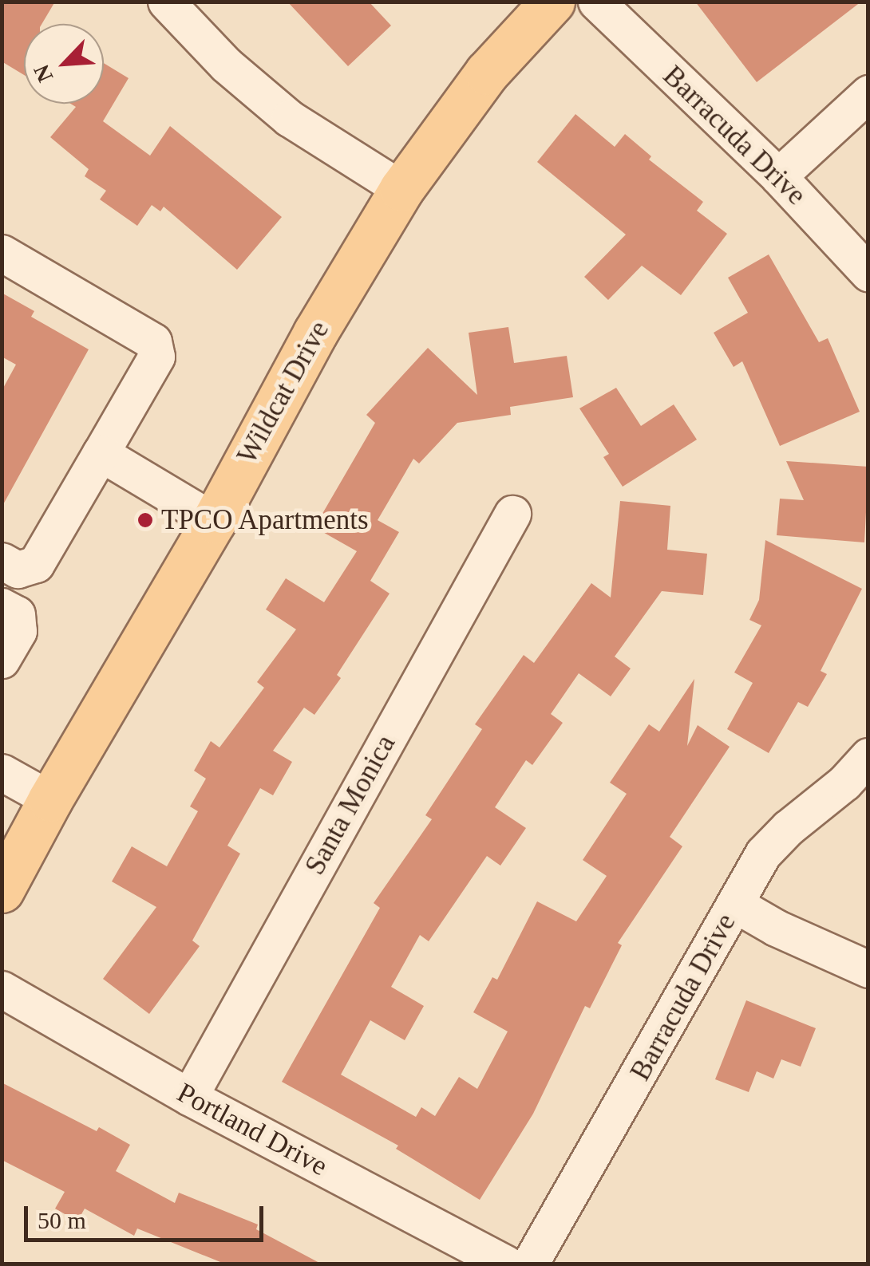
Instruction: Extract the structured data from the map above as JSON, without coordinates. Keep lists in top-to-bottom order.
{
  "streets": {
    "main road": ["Wildcat Drive"],
    "street": ["Barracuda Drive", "Santa Monica", "Portland Drive"]
  },
  "crossings": [
    ["Santa Monica", "Portland Drive"]
  ],
  "places": ["TPCO Apartments"],
  "scale_bar": "50 m",
  "north": "bottom left"
}
